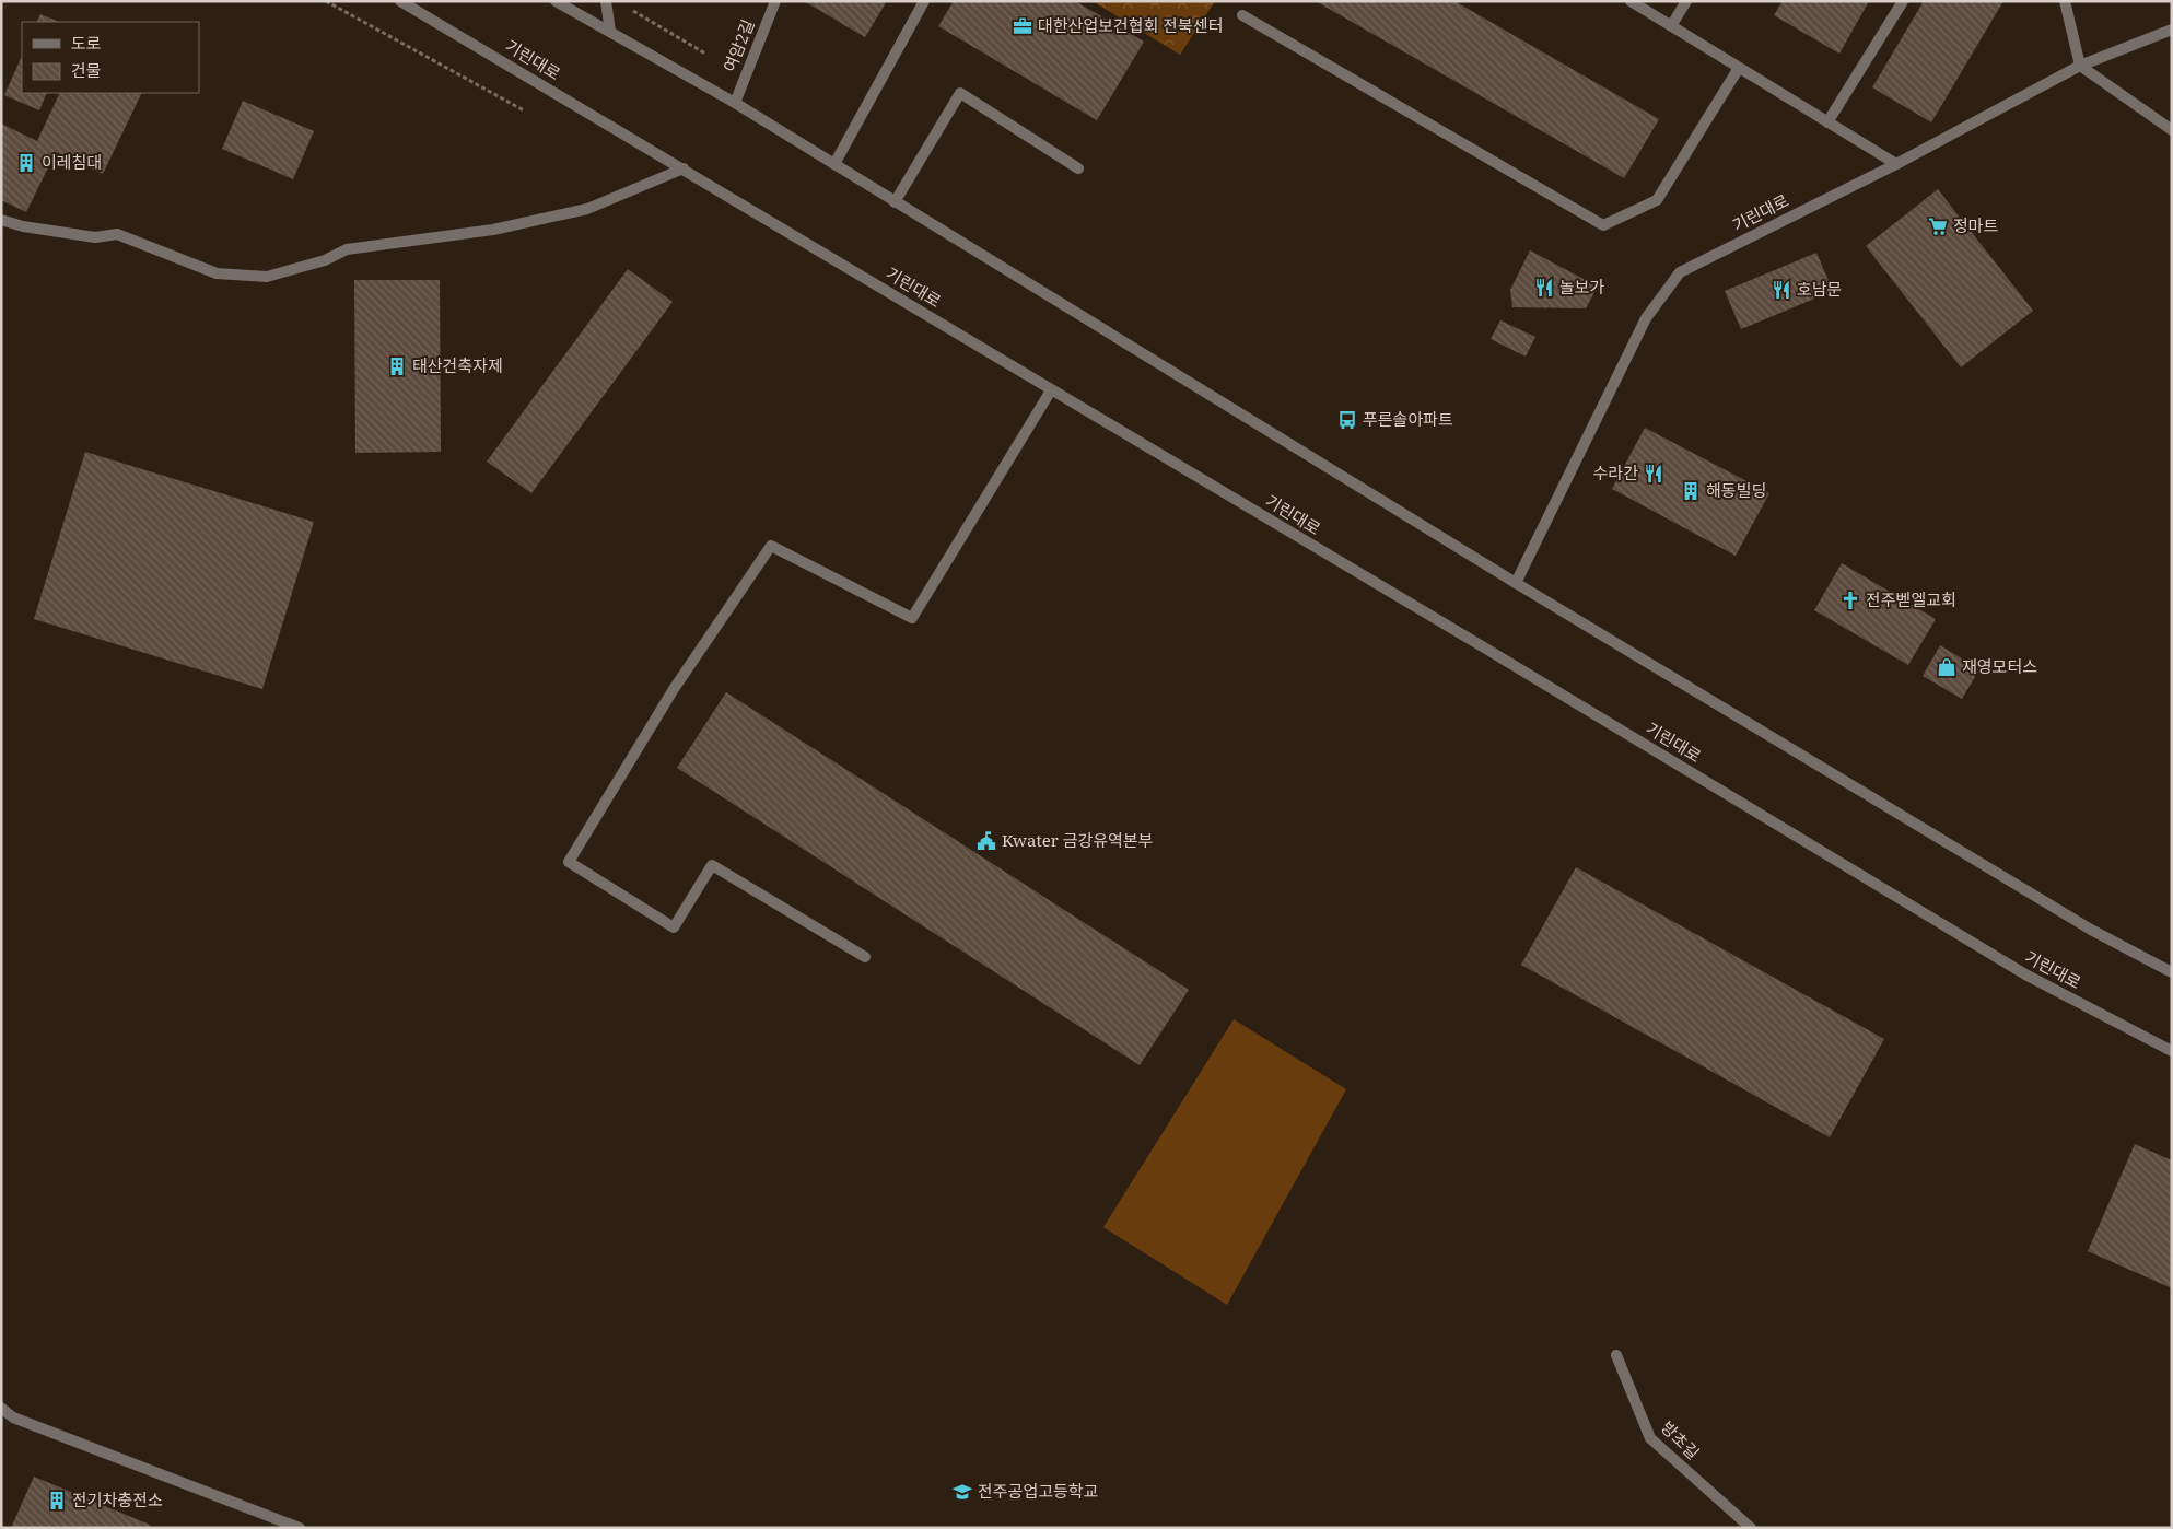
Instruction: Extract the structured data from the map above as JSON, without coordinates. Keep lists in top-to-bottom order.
{
  "streets": {
    "street": ["여암2길", "기린대로", "방초길"]
  },
  "places": {
    "office": ["대한산업보건협회 전북센터"],
    "building": [
      "이레침대",
      "태산건축자제",
      "해동빌딩",
      "전기차충전소"
    ],
    "supermarket": ["정마트"],
    "restaurant": ["놀보가", "호남문", "수라간"],
    "bus stop": ["푸른솔아파트"],
    "church": ["전주벧엘교회"],
    "shop": ["재영모터스"],
    "public building": ["Kwater 금강유역본부"],
    "school or university": ["전주공업고등학교"]
  },
  "legend": ["도로", "건물"]
}
